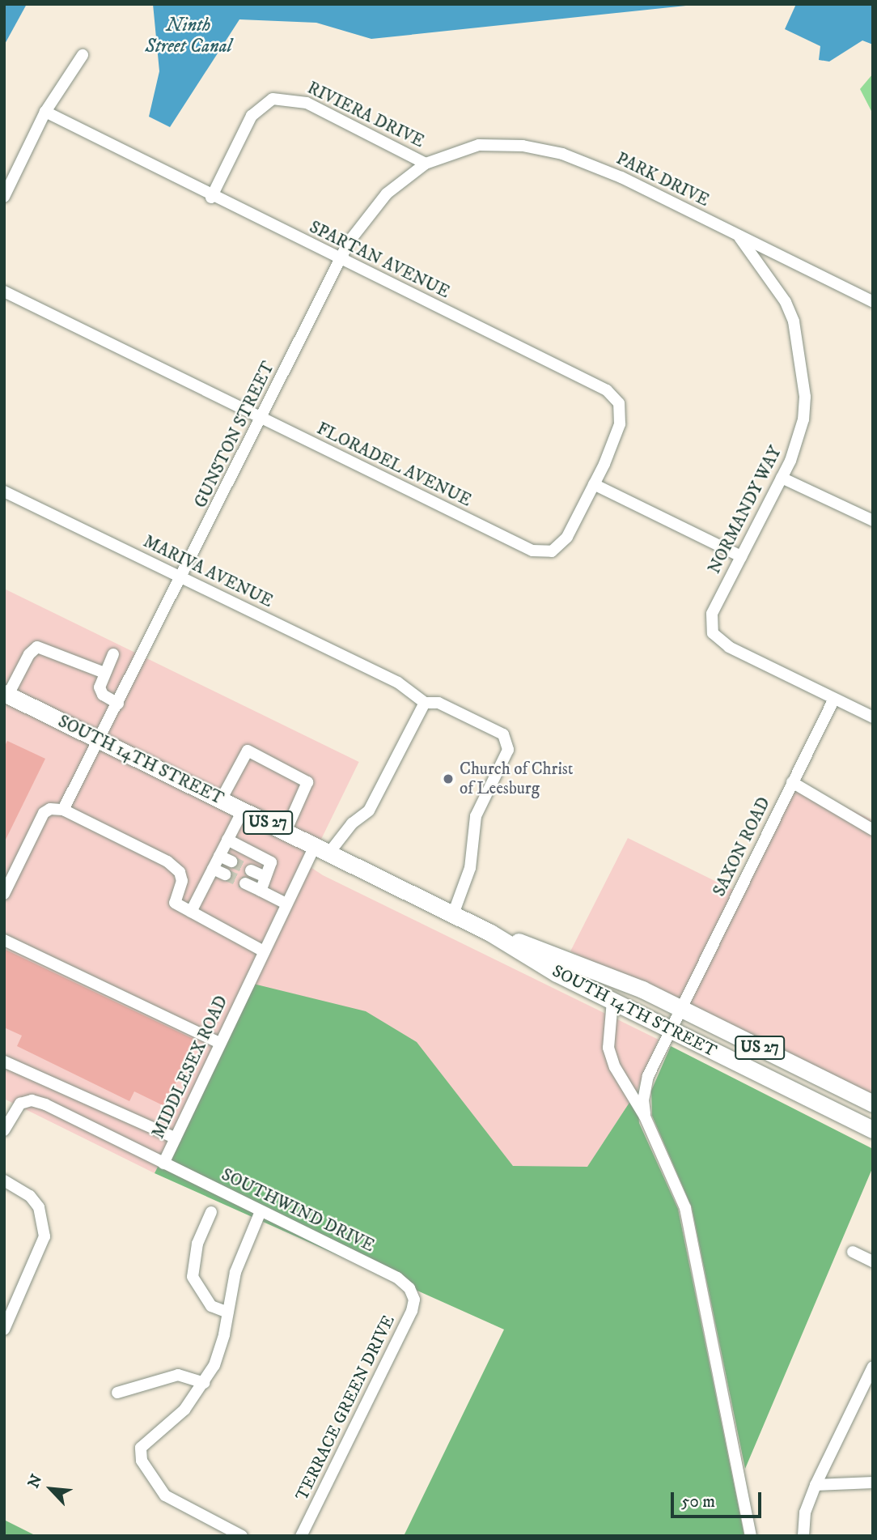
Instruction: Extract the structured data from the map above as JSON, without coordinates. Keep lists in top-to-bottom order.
{
  "streets": {
    "highway": ["SOUTH 14TH STREET", "US 27"],
    "street": [
      "RIVIERA DRIVE",
      "PARK DRIVE",
      "SPARTAN AVENUE",
      "GUNSTON STREET",
      "FLORADEL AVENUE",
      "NORMANDY WAY",
      "MARIVA AVENUE",
      "SAXON ROAD",
      "MIDDLESEX ROAD",
      "SOUTHWIND DRIVE",
      "TERRACE GREEN DRIVE"
    ]
  },
  "crossings": [
    ["RIVIERA DRIVE", "PARK DRIVE"],
    ["RIVIERA DRIVE", "SPARTAN AVENUE"],
    ["RIVIERA DRIVE", "GUNSTON STREET"],
    ["PARK DRIVE", "GUNSTON STREET"],
    ["PARK DRIVE", "NORMANDY WAY"],
    ["SPARTAN AVENUE", "GUNSTON STREET"],
    ["SPARTAN AVENUE", "FLORADEL AVENUE"],
    ["GUNSTON STREET", "FLORADEL AVENUE"],
    ["GUNSTON STREET", "MARIVA AVENUE"],
    ["GUNSTON STREET", "SOUTH 14TH STREET"],
    ["NORMANDY WAY", "SAXON ROAD"],
    ["MARIVA AVENUE", "MIDDLESEX ROAD"],
    ["SOUTH 14TH STREET", "SAXON ROAD"],
    ["SOUTH 14TH STREET", "MIDDLESEX ROAD"],
    ["MIDDLESEX ROAD", "SOUTHWIND DRIVE"],
    ["SOUTHWIND DRIVE", "TERRACE GREEN DRIVE"]
  ],
  "water": ["Ninth Street Canal"],
  "places": ["Church of Christ of Leesburg"],
  "scale_bar": "50 m",
  "north": "top left"
}
